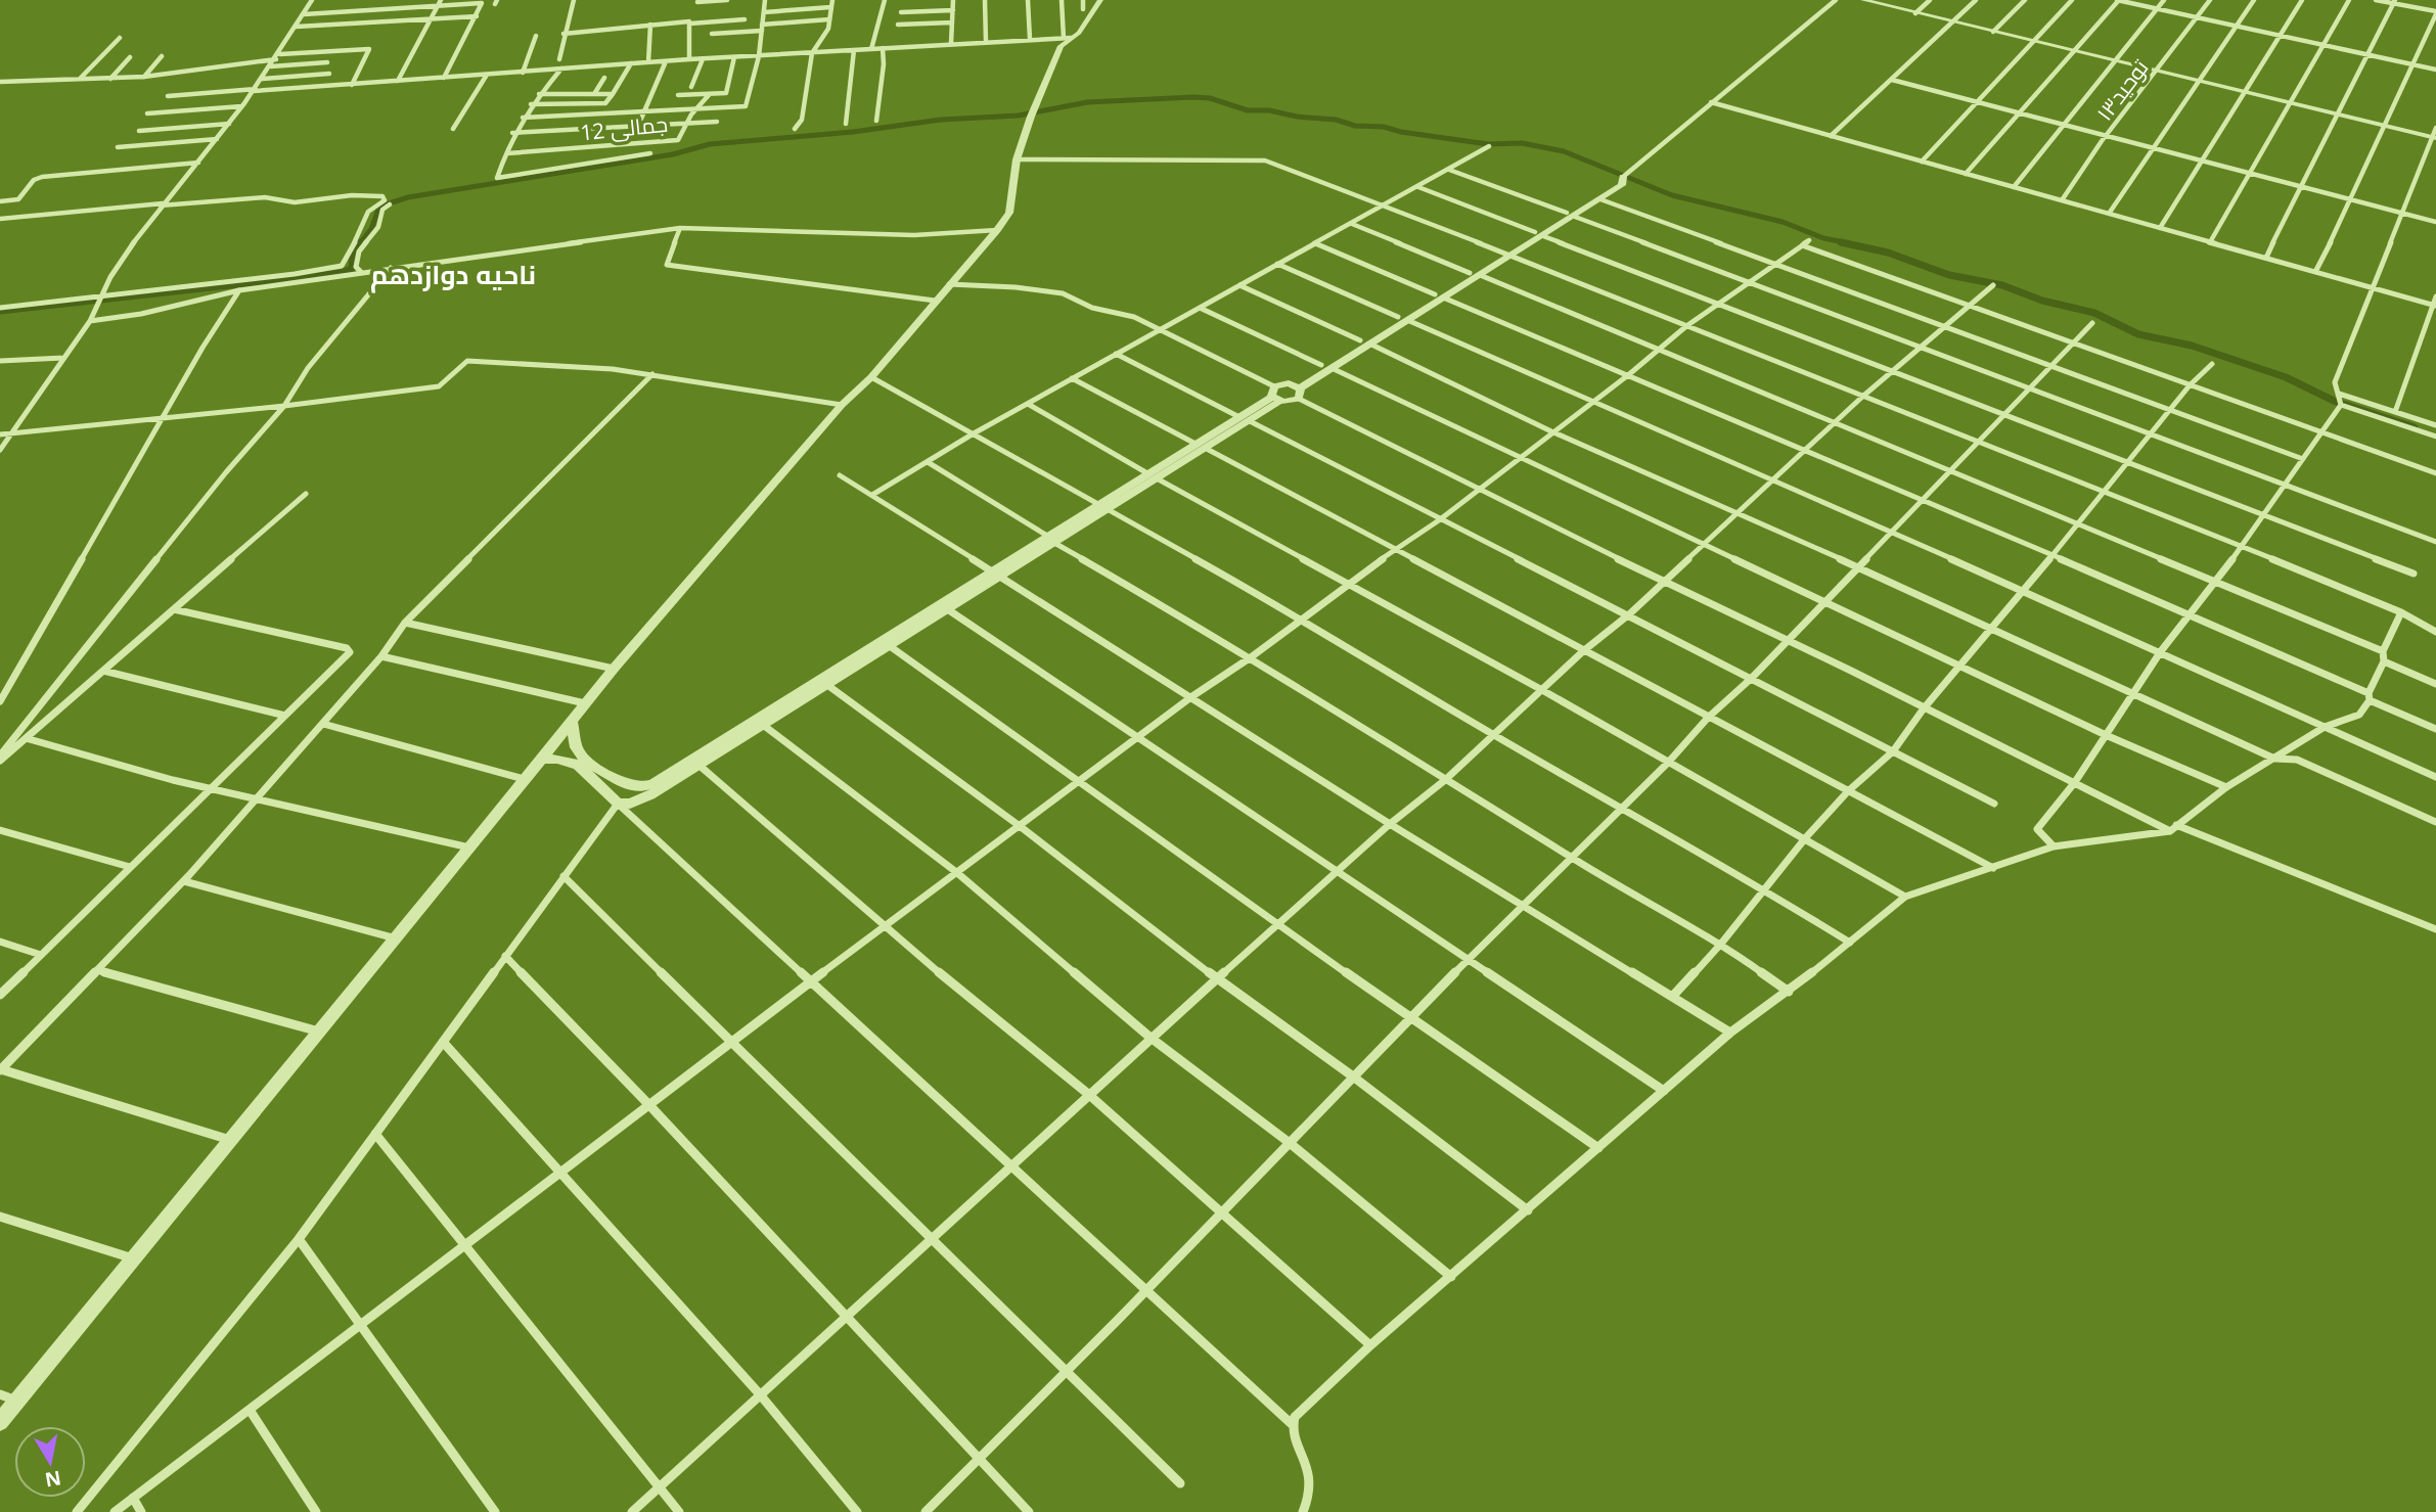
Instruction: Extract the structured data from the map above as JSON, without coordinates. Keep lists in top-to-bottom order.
{
  "streets": {
    "street": ["توحید۱۳", "جمالی 12"]
  },
  "districts": ["ناحیه دوازدهم"],
  "north": "bottom"
}
